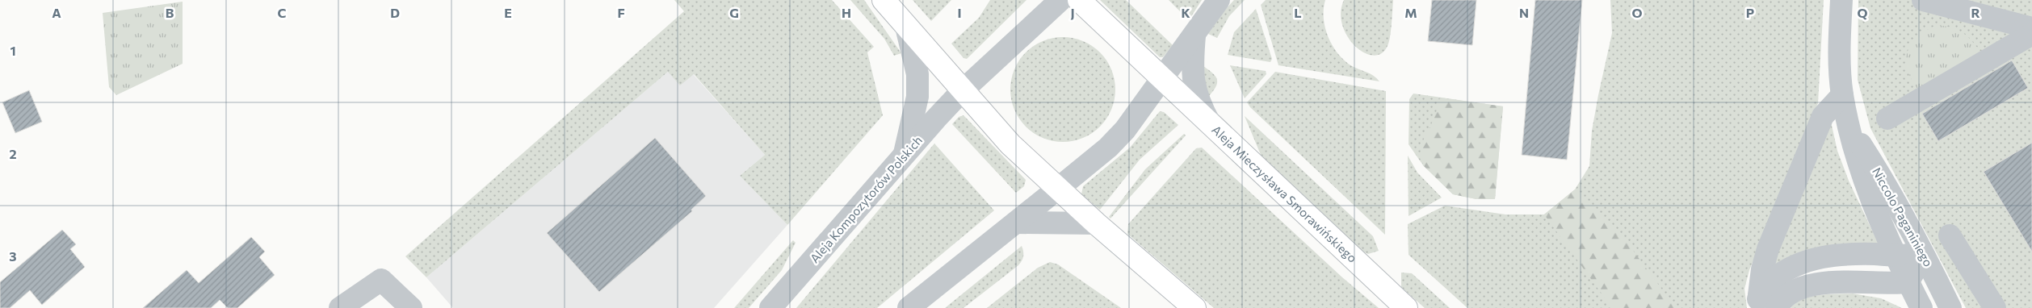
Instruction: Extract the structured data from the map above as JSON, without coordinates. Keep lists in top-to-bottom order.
{
  "streets": {
    "main road": ["Aleja Mieczysława Smorawińskiego"],
    "street": ["Aleja Kompozytorów Polskich", "Niccolo Paganiniego"]
  },
  "grid": {
    "columns": [
      "A",
      "B",
      "C",
      "D",
      "E",
      "F",
      "G",
      "H",
      "I",
      "J",
      "K",
      "L",
      "M",
      "N",
      "O",
      "P",
      "Q",
      "R"
    ],
    "rows": ["1", "2", "3"]
  }
}
